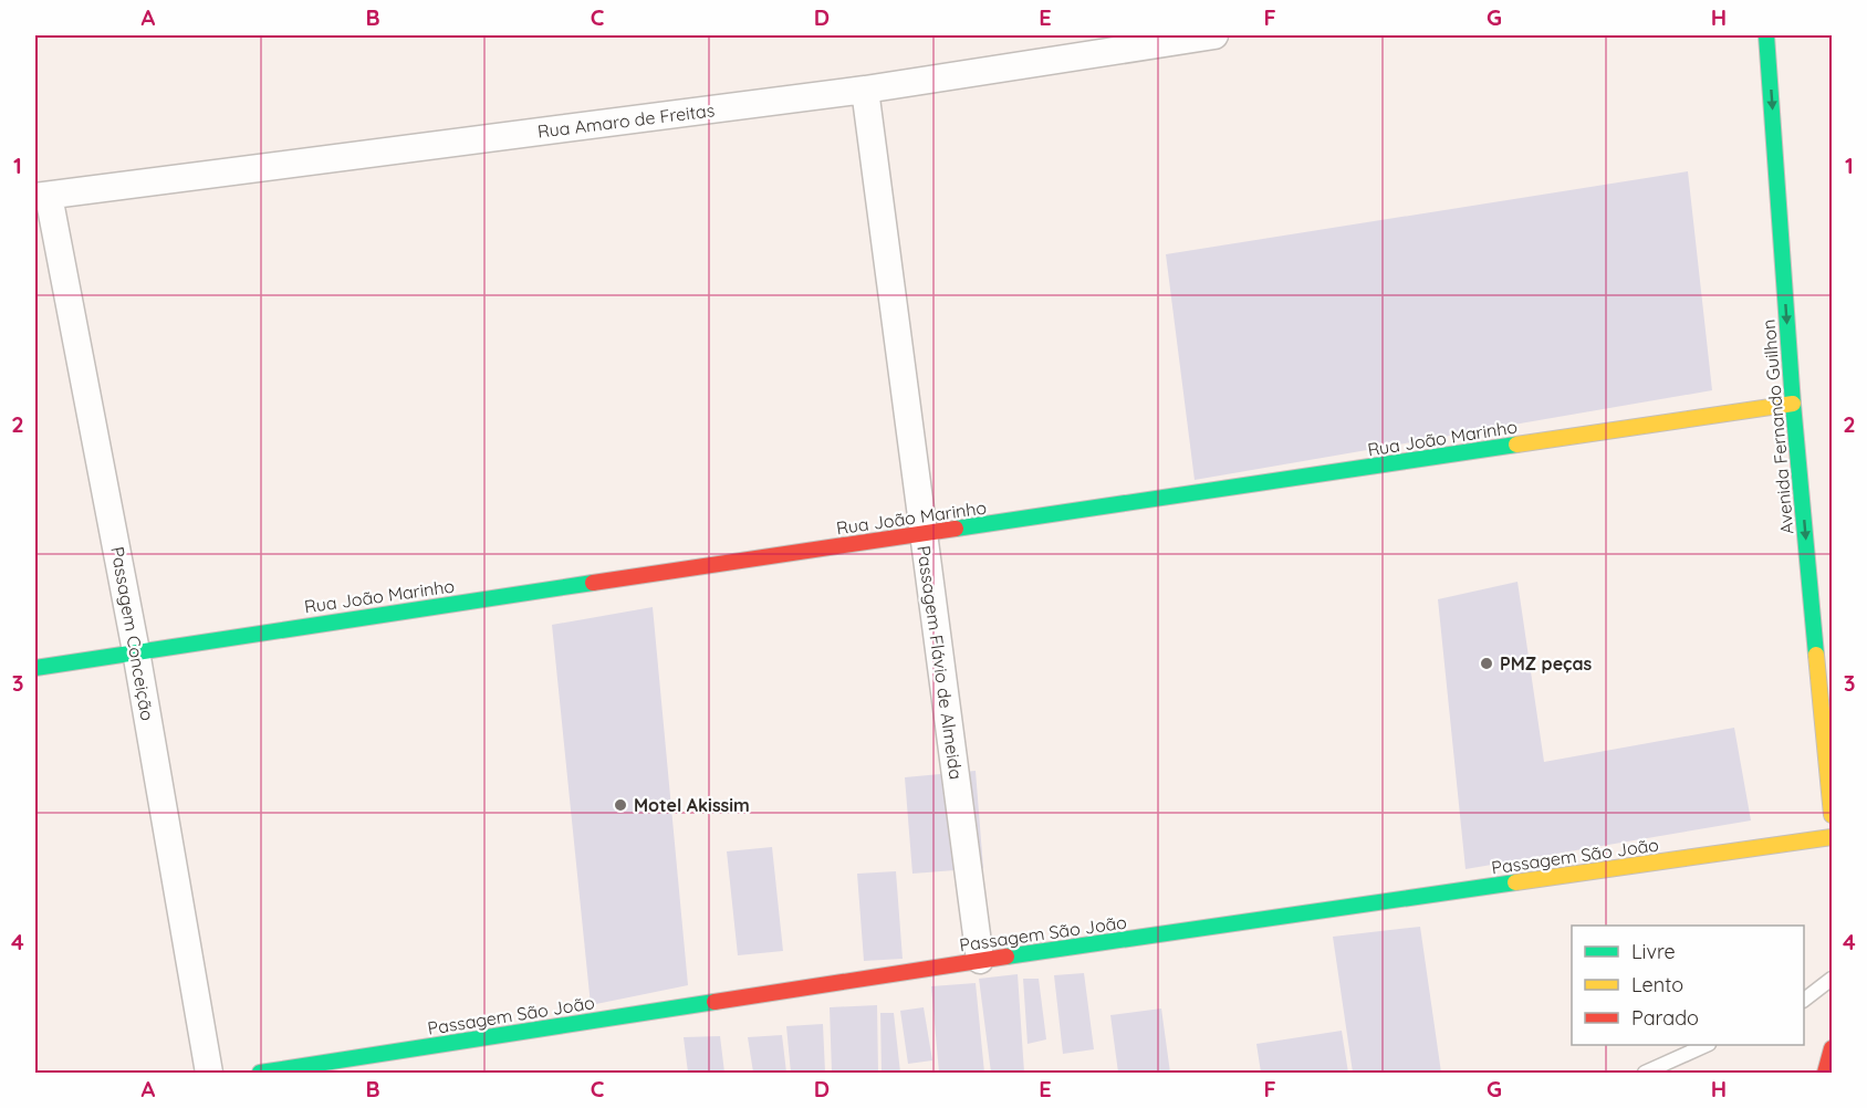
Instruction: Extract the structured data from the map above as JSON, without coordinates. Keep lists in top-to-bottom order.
{
  "streets": {
    "main road": ["Avenida Fernando Guilhon", "Rua João Marinho", "Passagem São João"],
    "street": ["Rua Amaro de Freitas", "Passagem Conceição", "Passagem Flávio de Almeida"]
  },
  "crossings": [
    ["Rua Amaro de Freitas", "Passagem Conceição"],
    ["Rua Amaro de Freitas", "Passagem Flávio de Almeida"],
    ["Avenida Fernando Guilhon", "Rua João Marinho"],
    ["Rua João Marinho", "Passagem Conceição"],
    ["Rua João Marinho", "Passagem Flávio de Almeida"],
    ["Passagem Flávio de Almeida", "Passagem São João"]
  ],
  "one_way": ["Avenida Fernando Guilhon"],
  "places": ["PMZ peças", "Motel Akissim"],
  "legend": ["Livre", "Lento", "Parado"],
  "grid": {
    "columns": [
      "A",
      "B",
      "C",
      "D",
      "E",
      "F",
      "G",
      "H"
    ],
    "rows": [
      "1",
      "2",
      "3",
      "4"
    ]
  }
}
